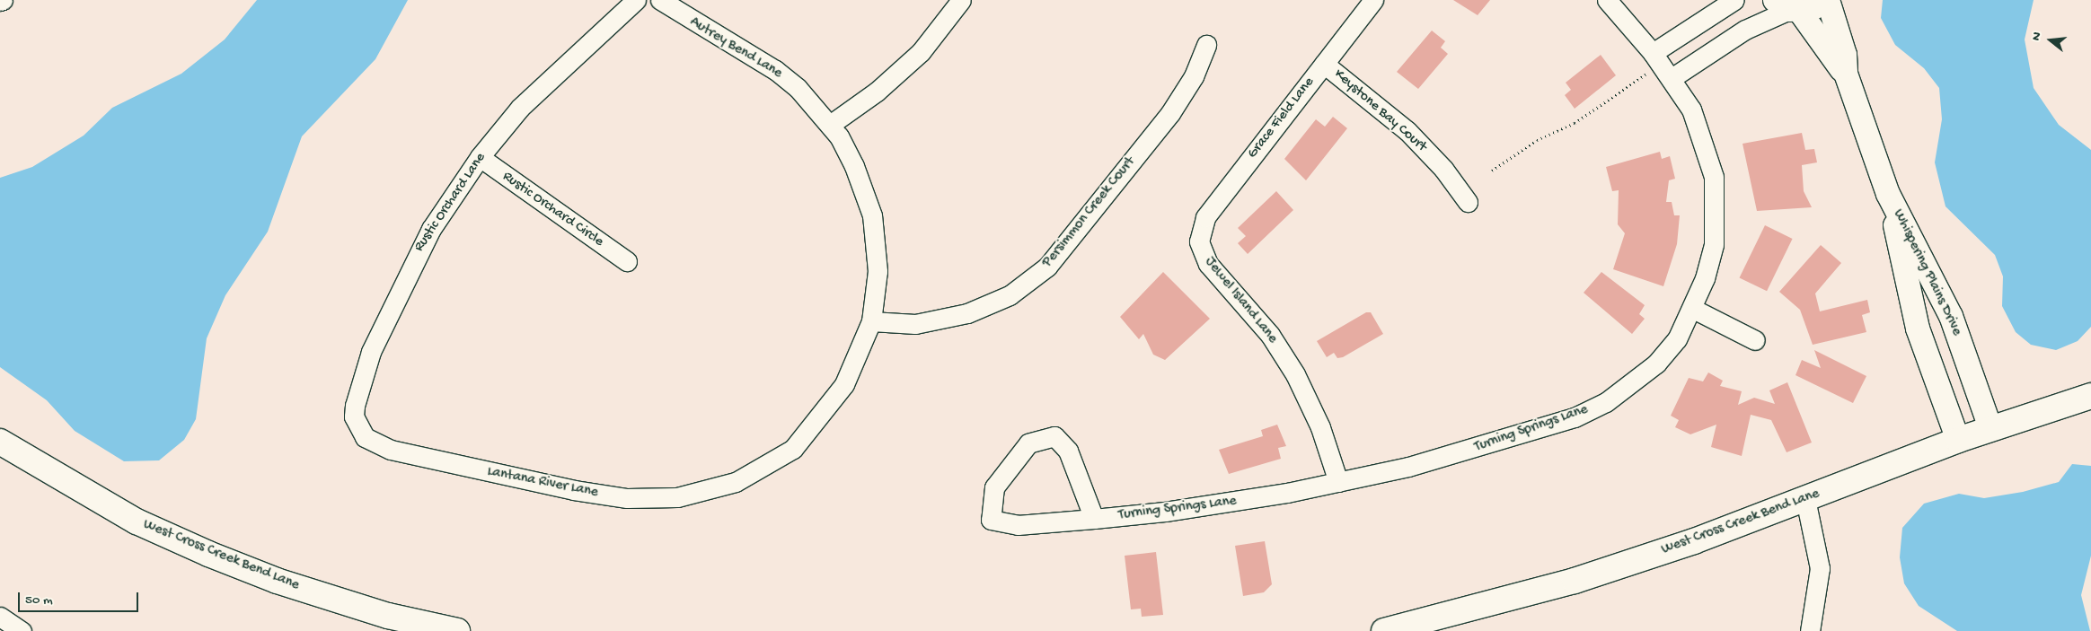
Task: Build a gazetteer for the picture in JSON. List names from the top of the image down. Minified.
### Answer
{"streets":{"main road":["West Cross Creek Bend Lane"],"street":["Autrey Bend Lane","Keystone Bay Court","Grace Field Lane","Rustic Orchard Lane","Rustic Orchard Circle","Persimmon Creek Court","Whispering Plains Drive","Jewel Island Lane","Turning Springs Lane","Lantana River Lane"]},"crossings":[["Autrey Bend Lane","Persimmon Creek Court"],["Autrey Bend Lane","Lantana River Lane"],["Keystone Bay Court","Grace Field Lane"],["Grace Field Lane","Jewel Island Lane"],["Rustic Orchard Lane","Rustic Orchard Circle"],["Rustic Orchard Lane","Lantana River Lane"],["Whispering Plains Drive","West Cross Creek Bend Lane"],["Jewel Island Lane","Turning Springs Lane"]],"scale_bar":"50 m","north":"left"}
